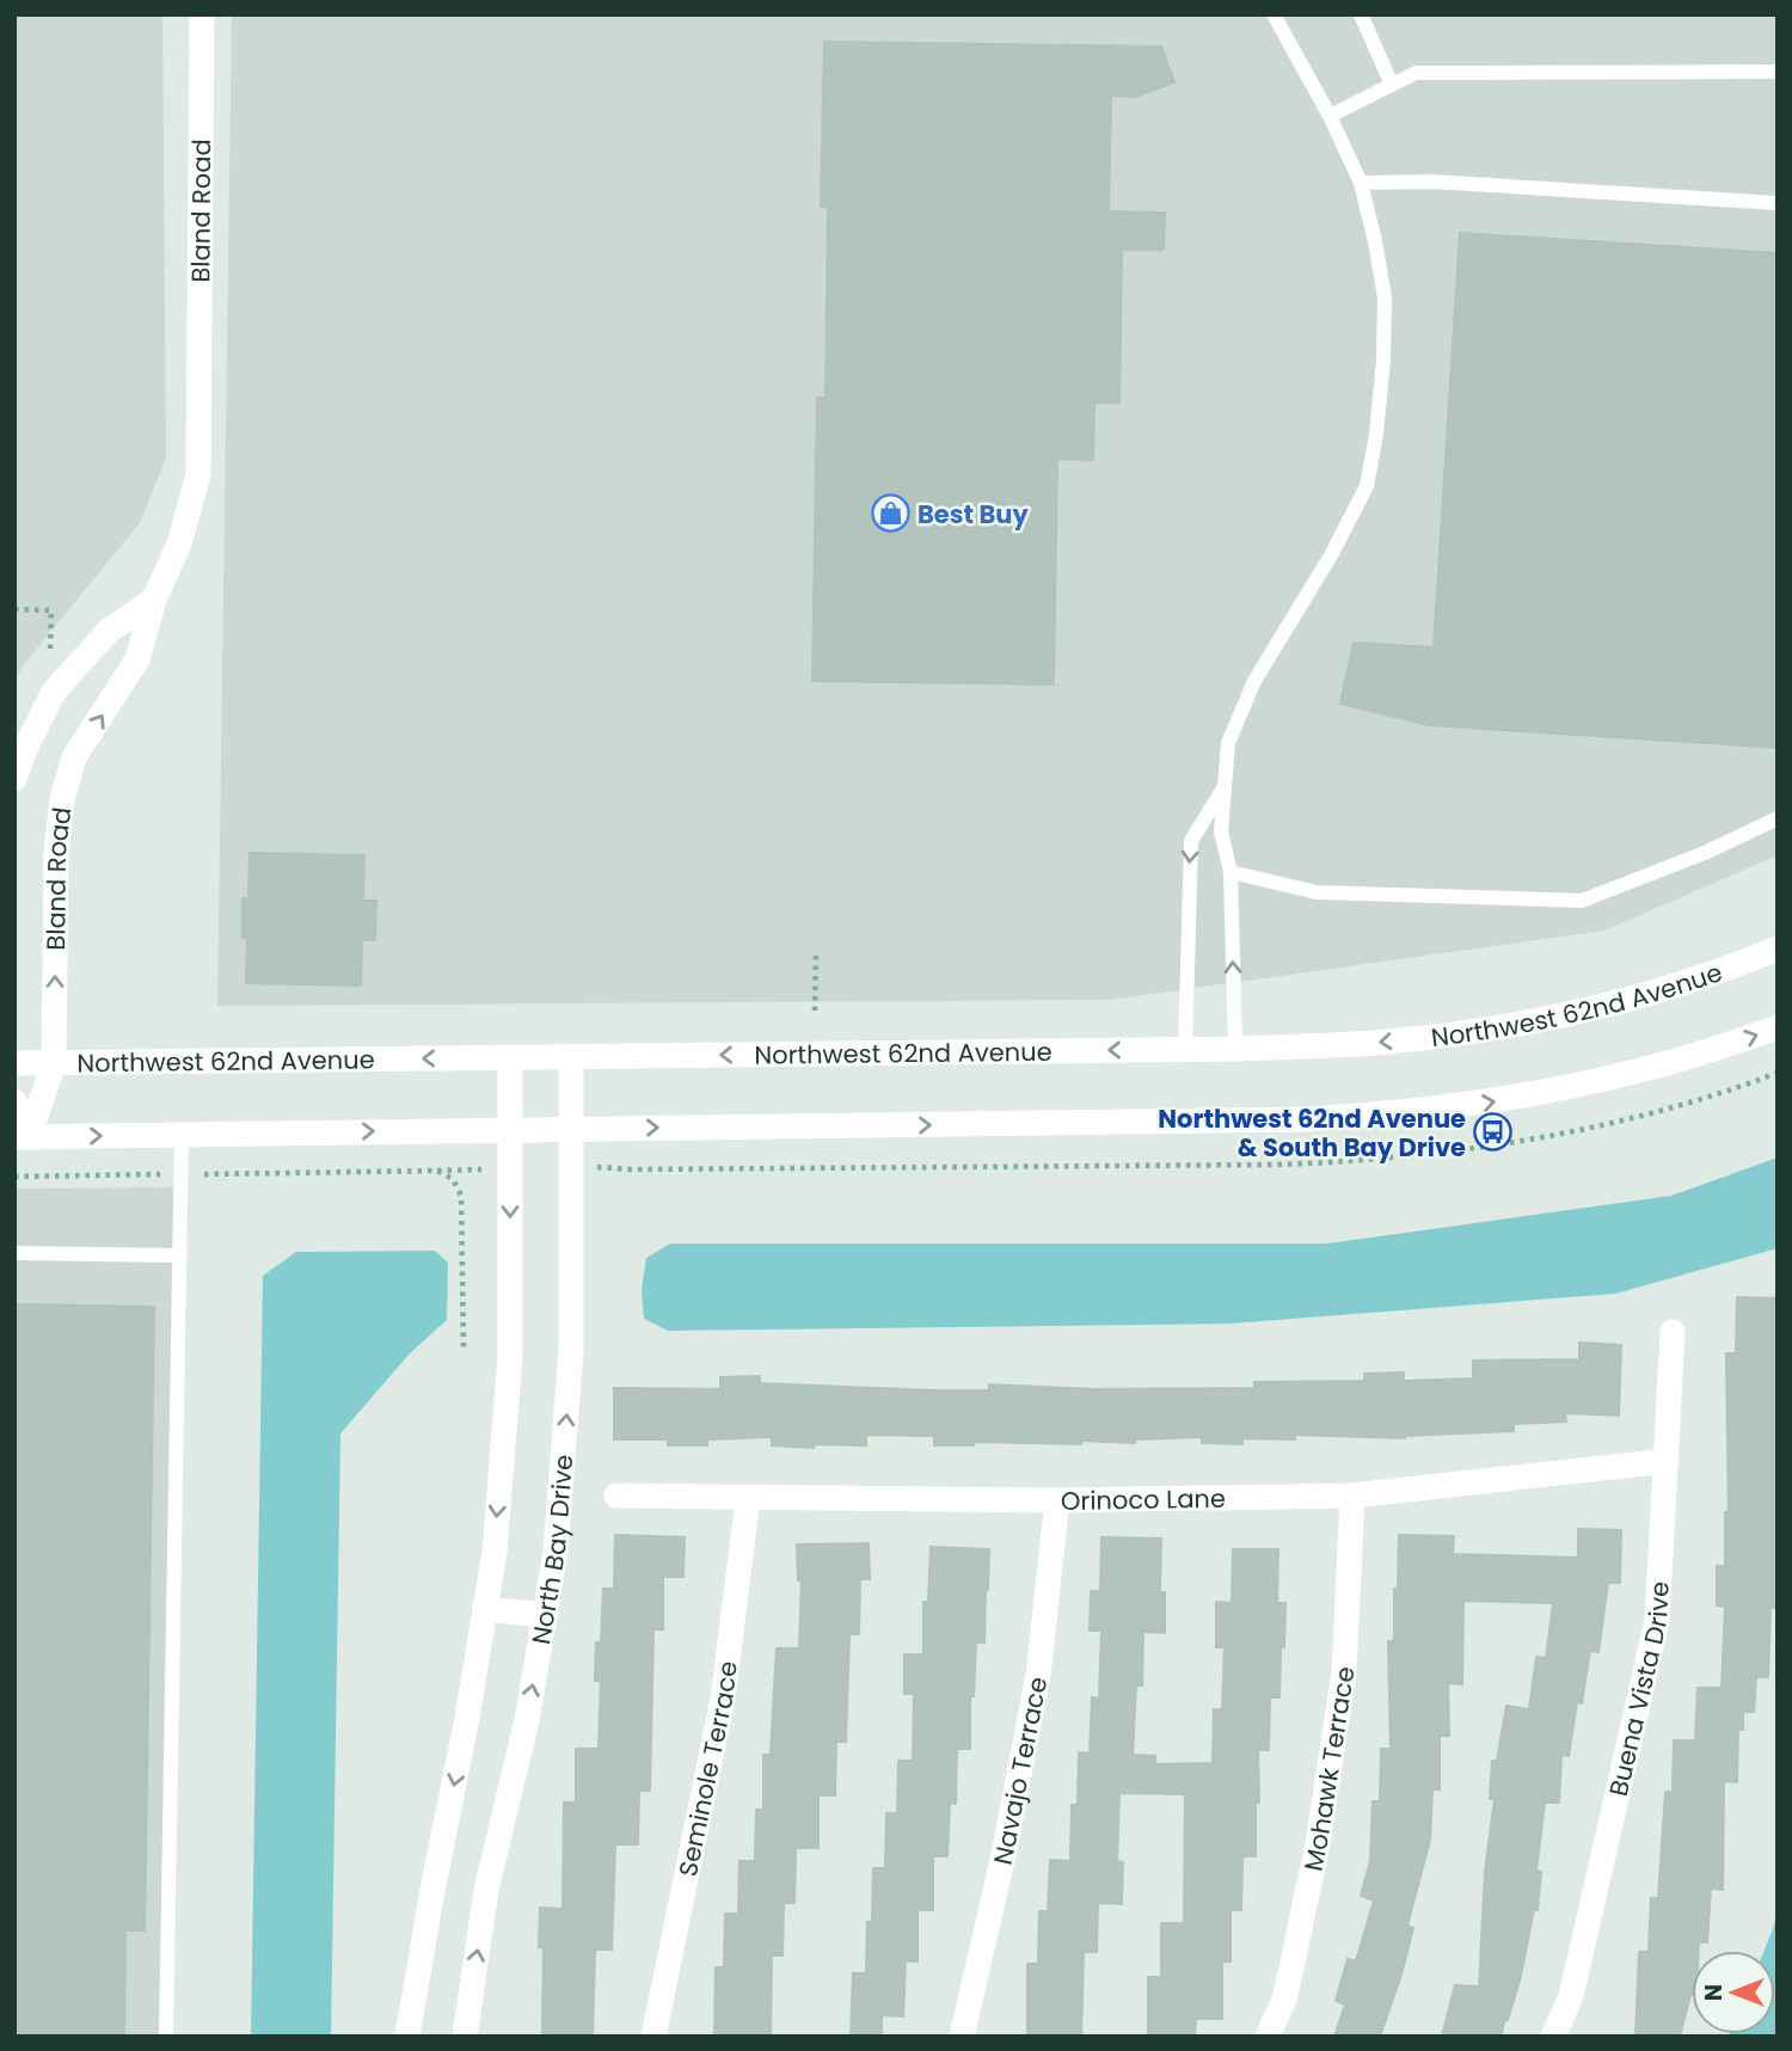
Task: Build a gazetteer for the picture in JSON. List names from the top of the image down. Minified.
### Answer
{"streets":{"street":["Bland Road","Northwest 62nd Avenue","Orinoco Lane","North Bay Drive","Buena Vista Drive","Seminole Terrace","Mohawk Terrace","Navajo Terrace"]},"crossings":[["Bland Road","Northwest 62nd Avenue"],["Northwest 62nd Avenue","North Bay Drive"],["Orinoco Lane","Buena Vista Drive"],["Orinoco Lane","Seminole Terrace"],["Orinoco Lane","Mohawk Terrace"],["Orinoco Lane","Navajo Terrace"]],"one_way":["Bland Road"],"places":{"shop":["Best Buy"],"bus stop":["Northwest 62nd Avenue & South Bay Drive"]},"north":"left"}
